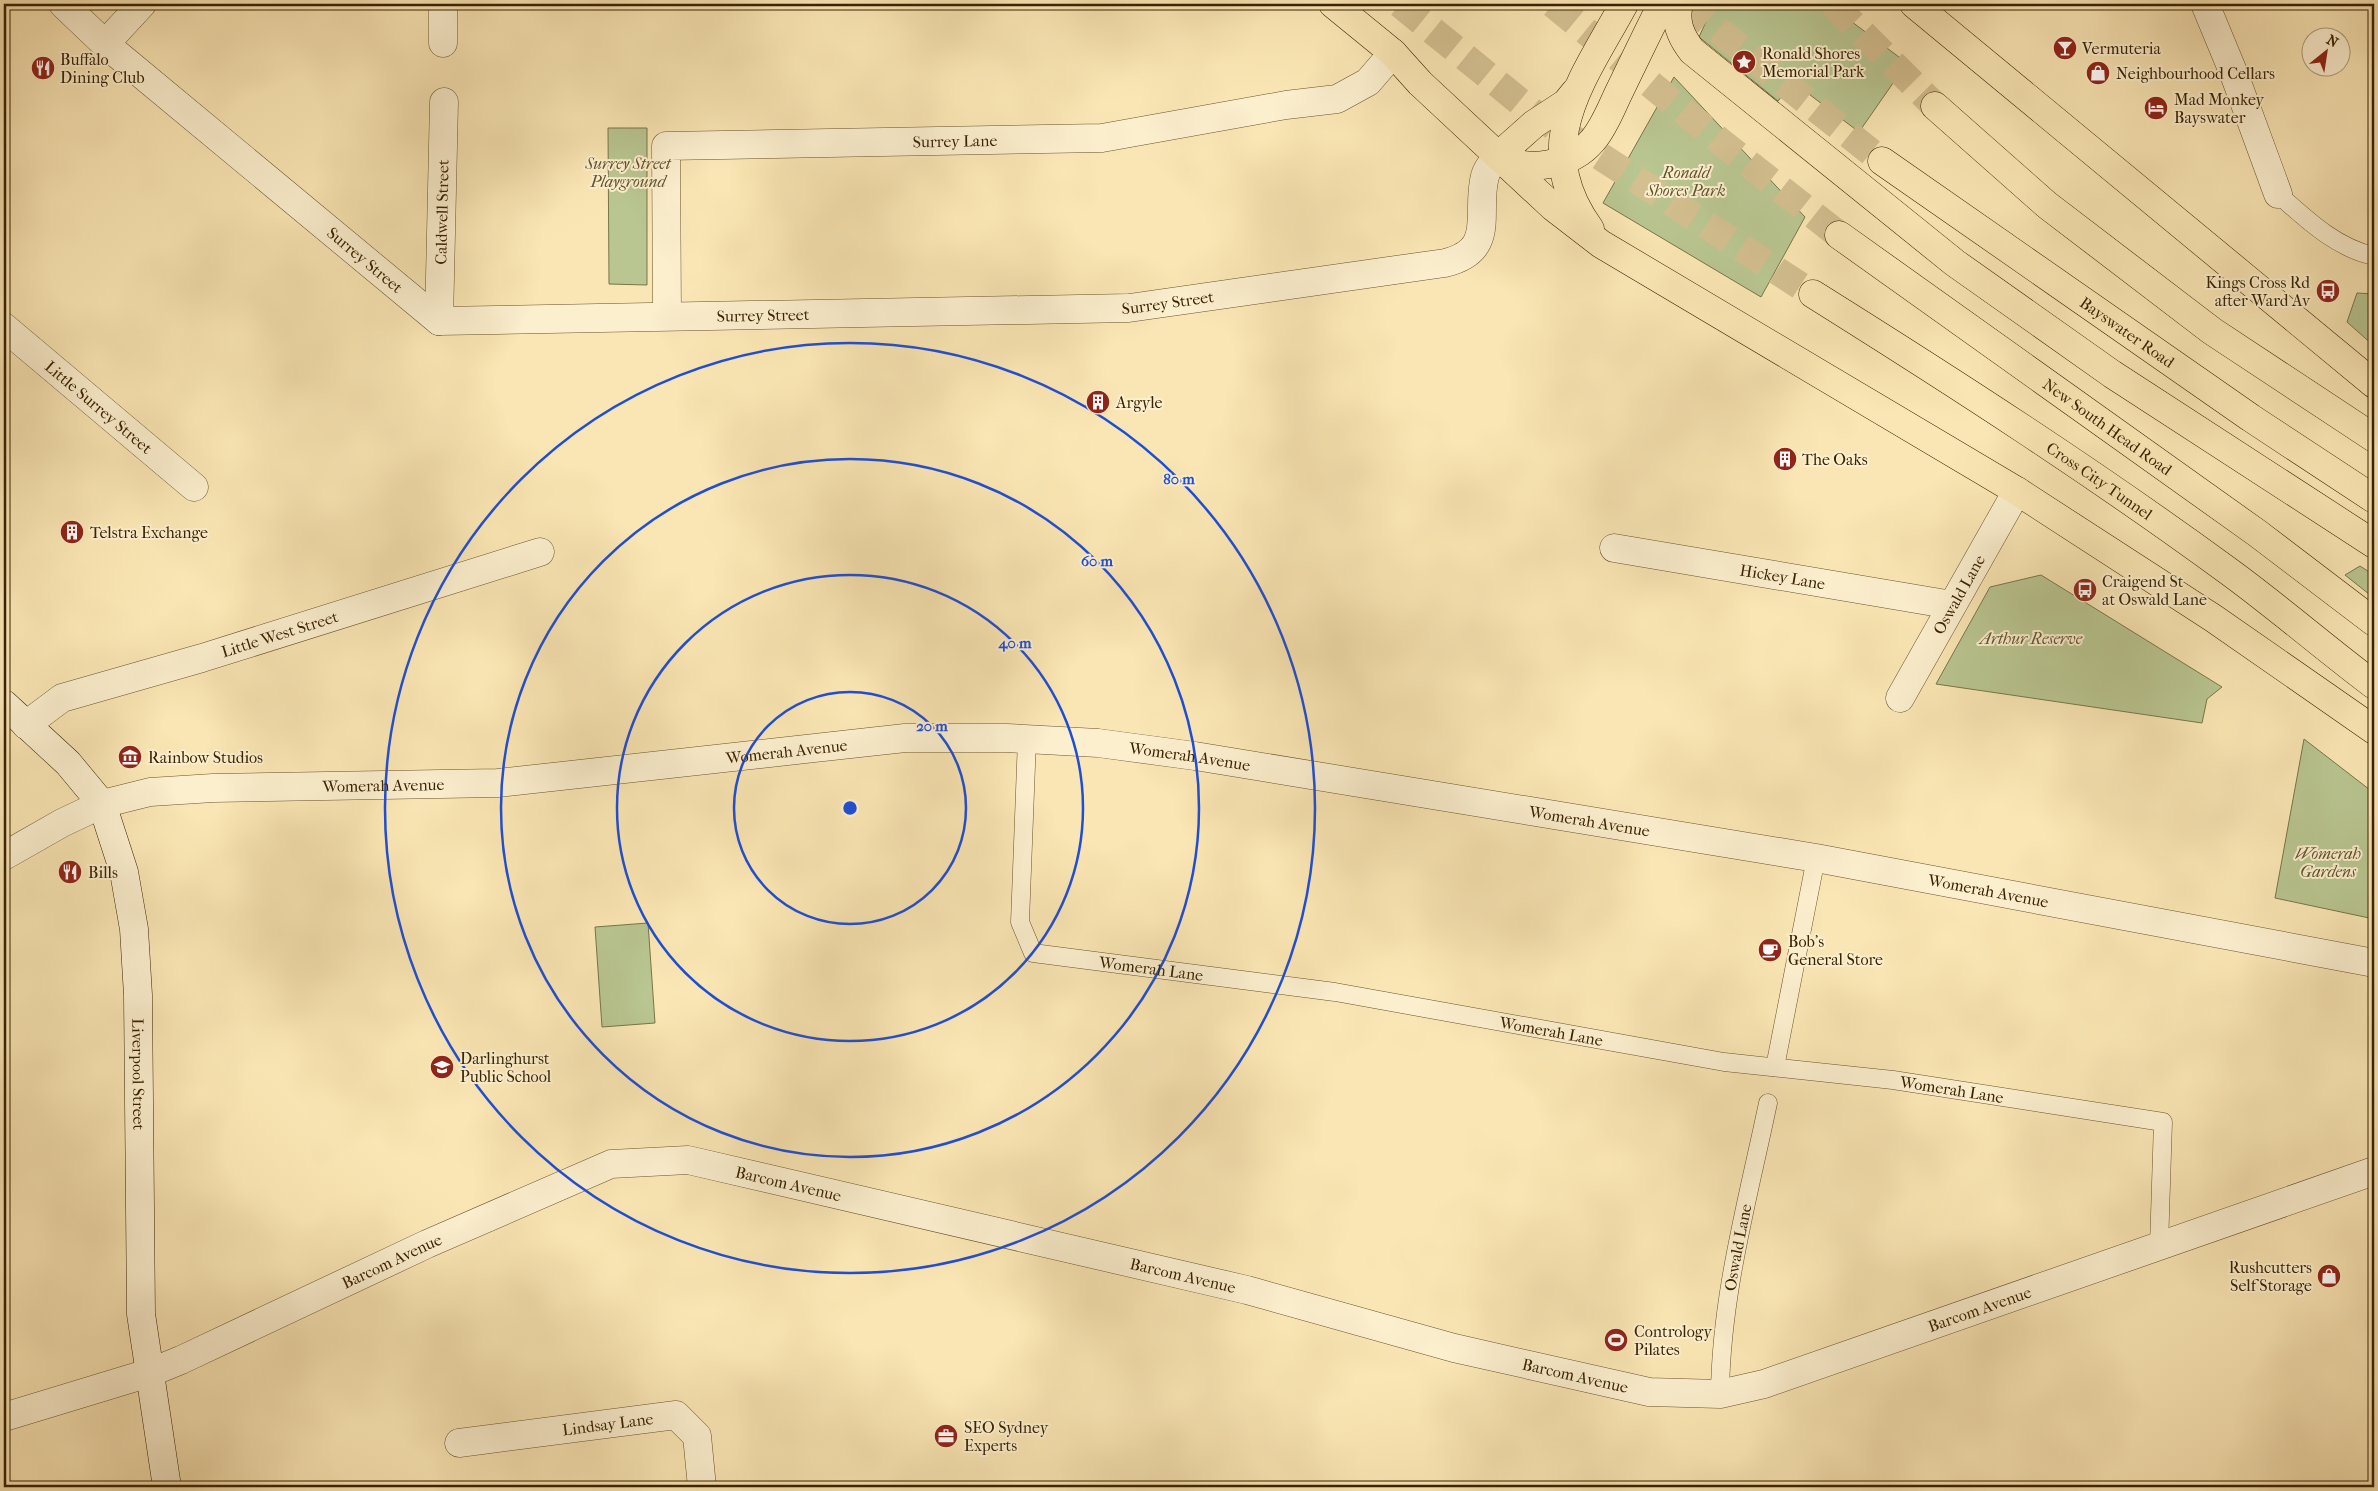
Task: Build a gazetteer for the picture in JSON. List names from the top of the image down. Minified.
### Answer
{"streets":{"main road":["Bayswater Road","New South Head Road","Cross City Tunnel"],"street":["Surrey Lane","Caldwell Street","Surrey Street","Little Surrey Street","Hickey Lane","Oswald Lane","Little West Street","Womerah Avenue","Liverpool Street","Barcom Avenue","Lindsay Lane"],"lane":["Womerah Lane"]},"crossings":[["Surrey Lane","Surrey Street"],["Caldwell Street","Surrey Street"],["Hickey Lane","Oswald Lane"],["Oswald Lane","Barcom Avenue"],["Little West Street","Liverpool Street"],["Womerah Avenue","Womerah Lane"],["Womerah Avenue","Liverpool Street"],["Womerah Lane","Barcom Avenue"],["Liverpool Street","Barcom Avenue"]],"parks":["Surrey Street Playground","Ronald Shores Park","Arthur Reserve","Womerah Gardens"],"places":{"bar":["Vermuteria"],"place":["Ronald Shores Memorial Park"],"restaurant":["Buffalo Dining Club","Bills"],"shop":["Neighbourhood Cellars","Rushcutters Self Storage"],"hotel":["Mad Monkey Bayswater"],"bus stop":["Kings Cross Rd after Ward Av","Craigend St at Oswald Lane"],"building":["Argyle","The Oaks","Telstra Exchange"],"museum":["Rainbow Studios"],"cafe":["Bob’s General Store"],"school or university":["Darlinghurst Public School"],"sports":["Contrology Pilates"],"office":["SEO Sydney Experts"]},"north":"top right","rings":["80 m","60 m","40 m","20 m"]}
